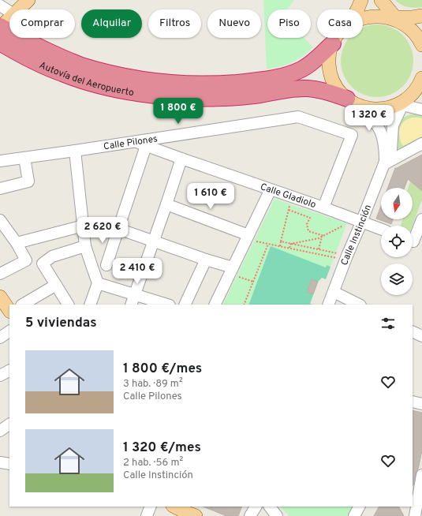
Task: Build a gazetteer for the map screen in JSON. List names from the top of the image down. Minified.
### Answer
{"streets":{"highway":["Autovía del Aeropuerto"],"street":["Calle Pilones","Calle Gladiolo","Calle Instinción"]},"crossings":[["Autovía del Aeropuerto","Calle Instinción"],["Calle Pilones","Calle Gladiolo"],["Calle Gladiolo","Calle Instinción"]],"north":"bottom","page":{"chip":["Comprar","Alquilar","Filtros","Nuevo","Piso","Casa"],"price":["1 800 €","1 320 €","1 610 €","2 620 €","2 410 €"],"heading":"5 viviendas","list":[{"name":"1 800 €/mes","note":"3 hab. · 89 m² · Calle Pilones"},{"name":"1 320 €/mes","note":"2 hab. · 56 m² · Calle Instinción"}]}}
